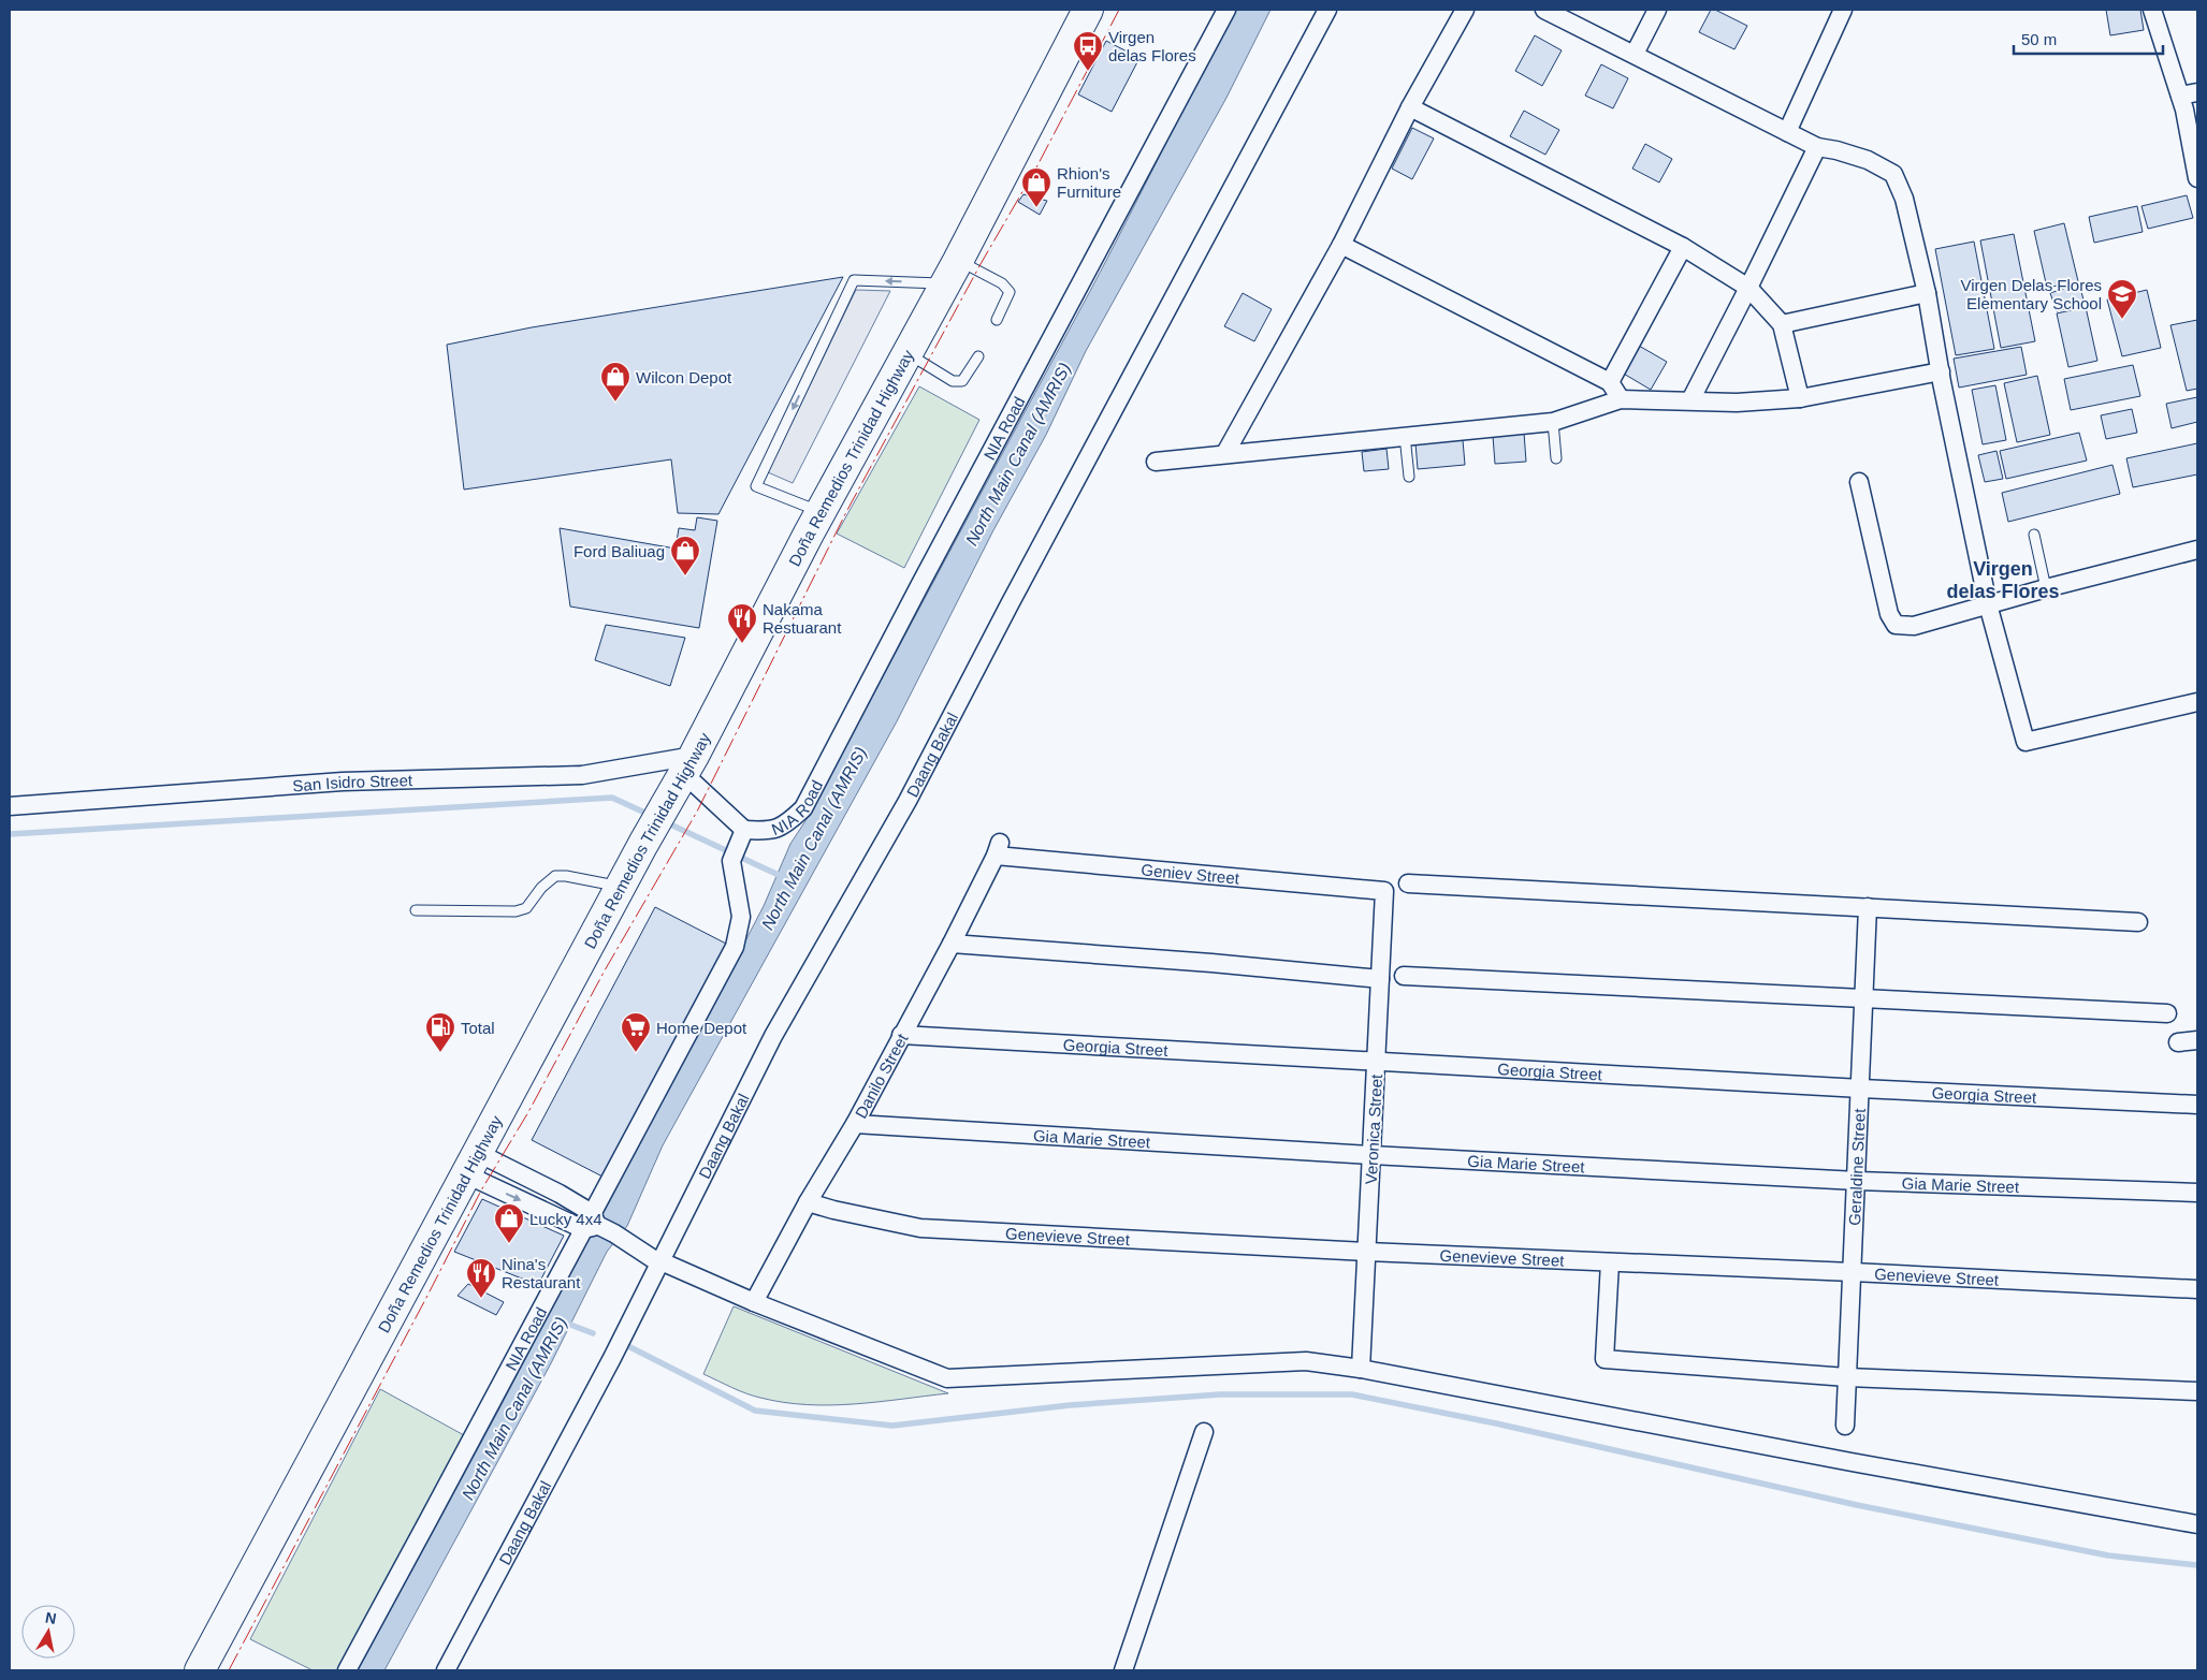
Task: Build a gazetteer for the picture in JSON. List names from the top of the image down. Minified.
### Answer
{"streets":{"highway":["Doña Remedios Trinidad Highway"],"street":["NIA Road","Daang Bakal","San Isidro Street","Geniev Street","Georgia Street","Danilo Street","Veronica Street","Gia Marie Street","Geraldine Street","Genevieve Street"]},"crossings":[["Doña Remedios Trinidad Highway","San Isidro Street"],["Geniev Street","Danilo Street"],["Geniev Street","Veronica Street"],["Georgia Street","Danilo Street"],["Georgia Street","Veronica Street"],["Georgia Street","Geraldine Street"],["Danilo Street","Gia Marie Street"],["Danilo Street","Genevieve Street"],["Veronica Street","Gia Marie Street"],["Veronica Street","Genevieve Street"],["Gia Marie Street","Geraldine Street"],["Geraldine Street","Genevieve Street"]],"districts":["Virgen delas Flores"],"water":["North Main Canal (AMRIS)"],"places":{"bus stop":["Virgen delas Flores"],"shop":["Rhion's Furniture","Wilcon Depot","Ford Baliuag","Lucky 4x4"],"school or university":["Virgen Delas Flores Elementary School"],"restaurant":["Nakama Restuarant","Nina's Restaurant"],"fuel station":["Total"],"supermarket":["Home Depot"]},"scale_bar":"50 m","north":"top"}
